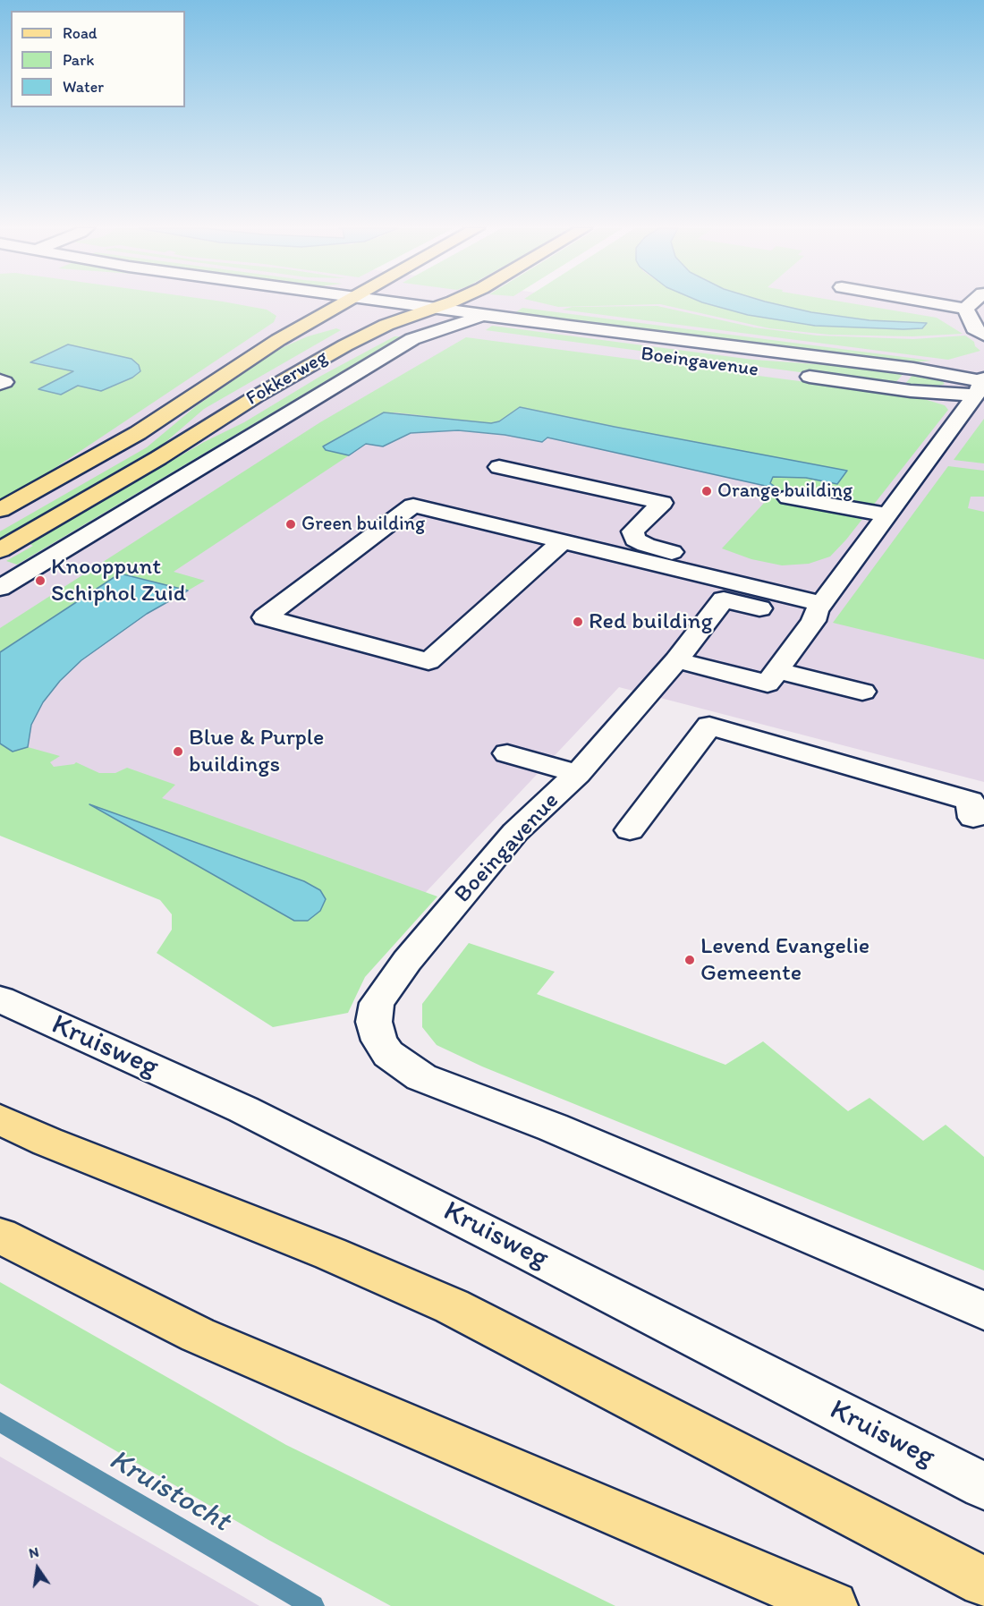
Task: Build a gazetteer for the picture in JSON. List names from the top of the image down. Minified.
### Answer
{"streets":{"main road":["Fokkerweg"],"street":["Boeingavenue","Kruisweg"]},"crossings":[["Boeingavenue","Fokkerweg"]],"water":["Kruistocht"],"places":["Orange building","Green building","Knooppunt Schiphol Zuid","Red building","Blue & Purple buildings","Levend Evangelie Gemeente"],"legend":["Road","Park","Water"],"north":"top"}
